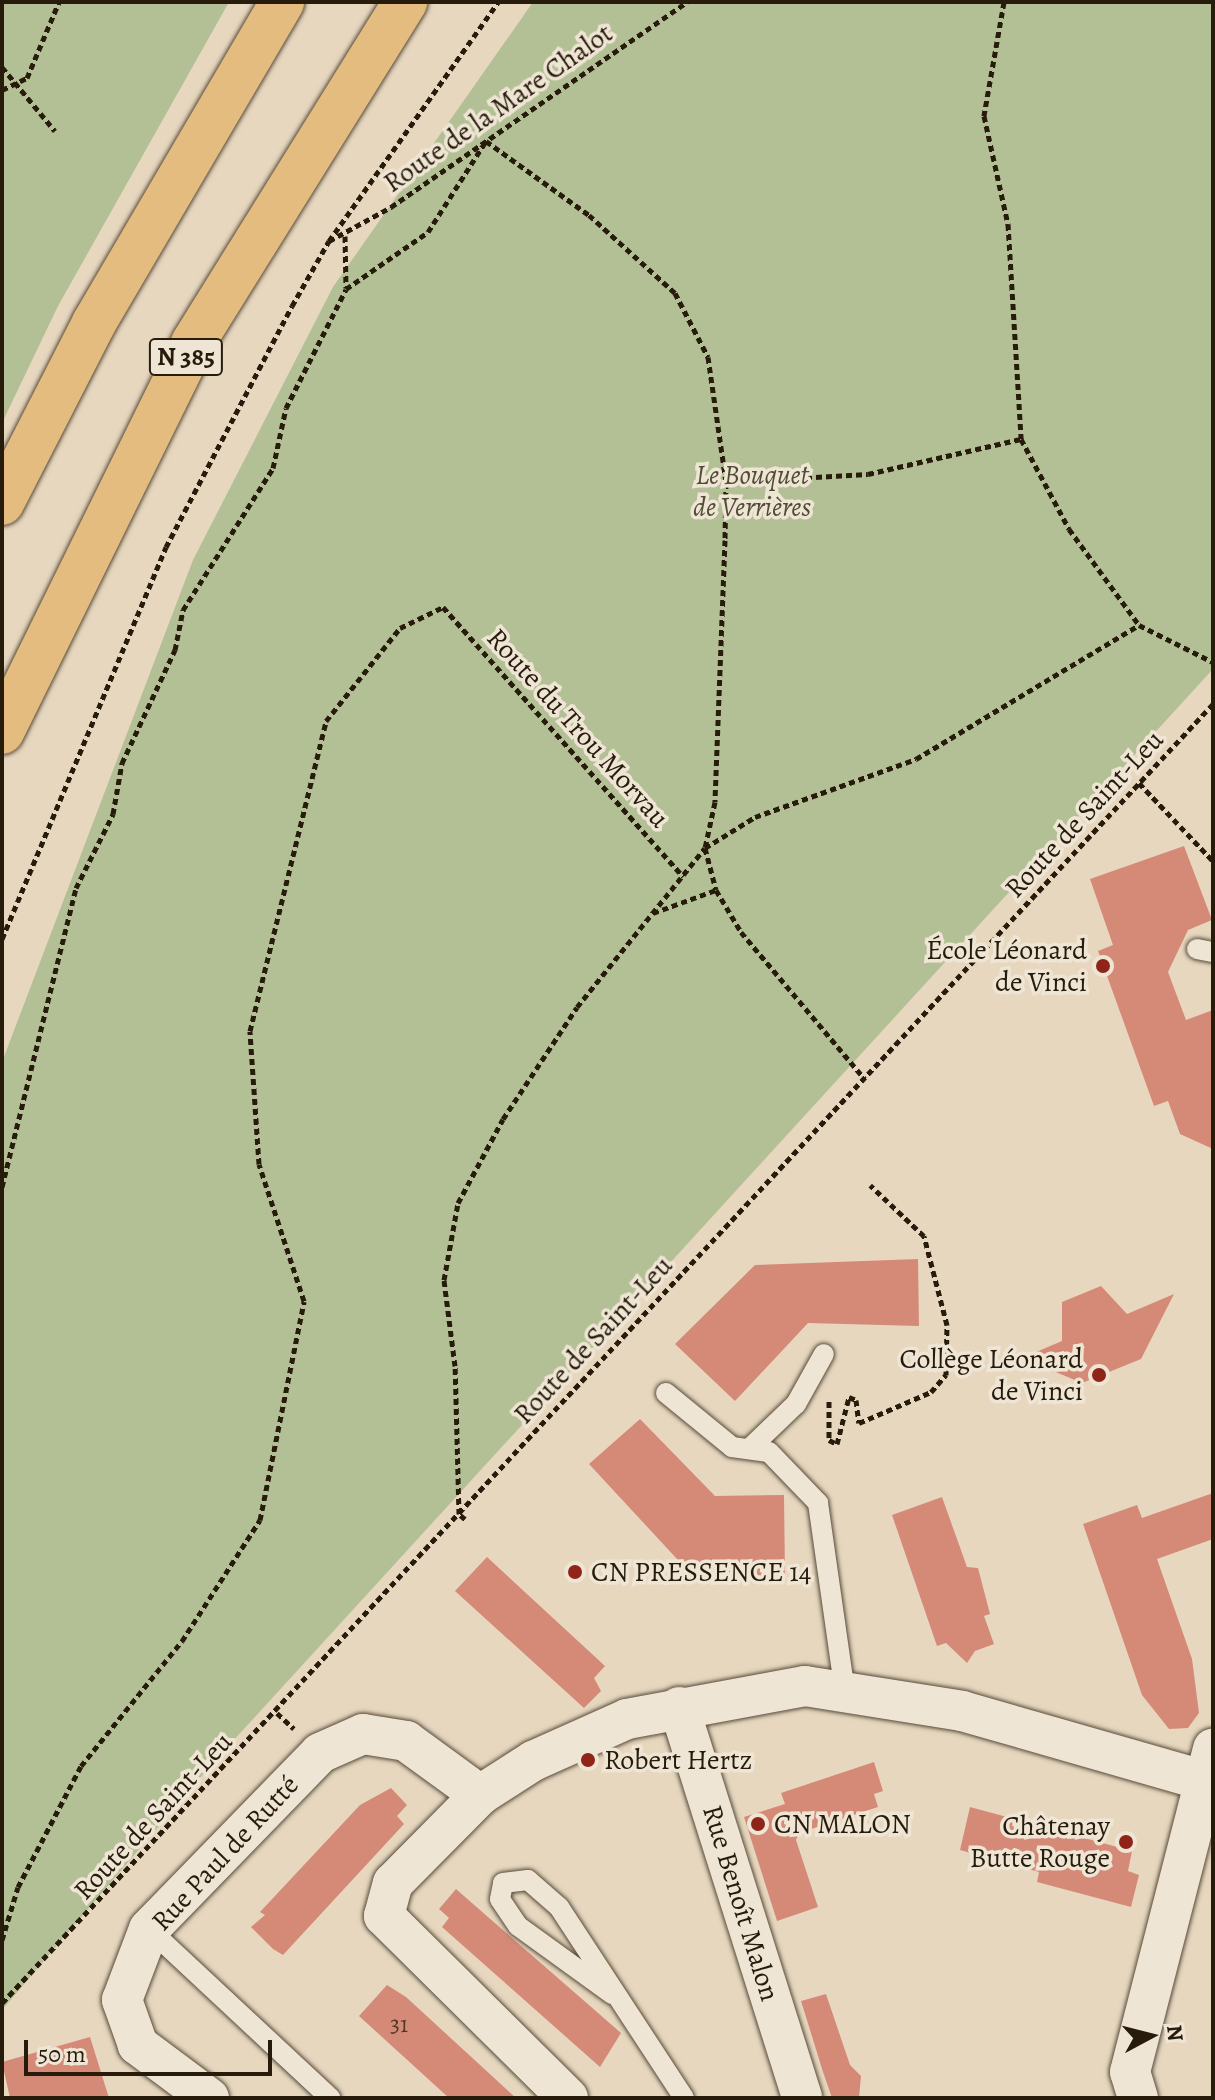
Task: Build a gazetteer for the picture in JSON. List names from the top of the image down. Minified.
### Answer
{"streets":{"highway":["N 385"],"street":["Rue Paul de Rutté","Rue Benoît Malon"],"path":["Route de la Mare Chalot","Route du Trou Morvau","Route de Saint-Leu"]},"parks":["Le Bouquet de Verrières"],"places":["École Léonard de Vinci","Collège Léonard de Vinci","CN PRESSENCE 14","Robert Hertz","CN MALON","Châtenay Butte Rouge"],"house_numbers":["31"],"scale_bar":"50 m","north":"right"}
